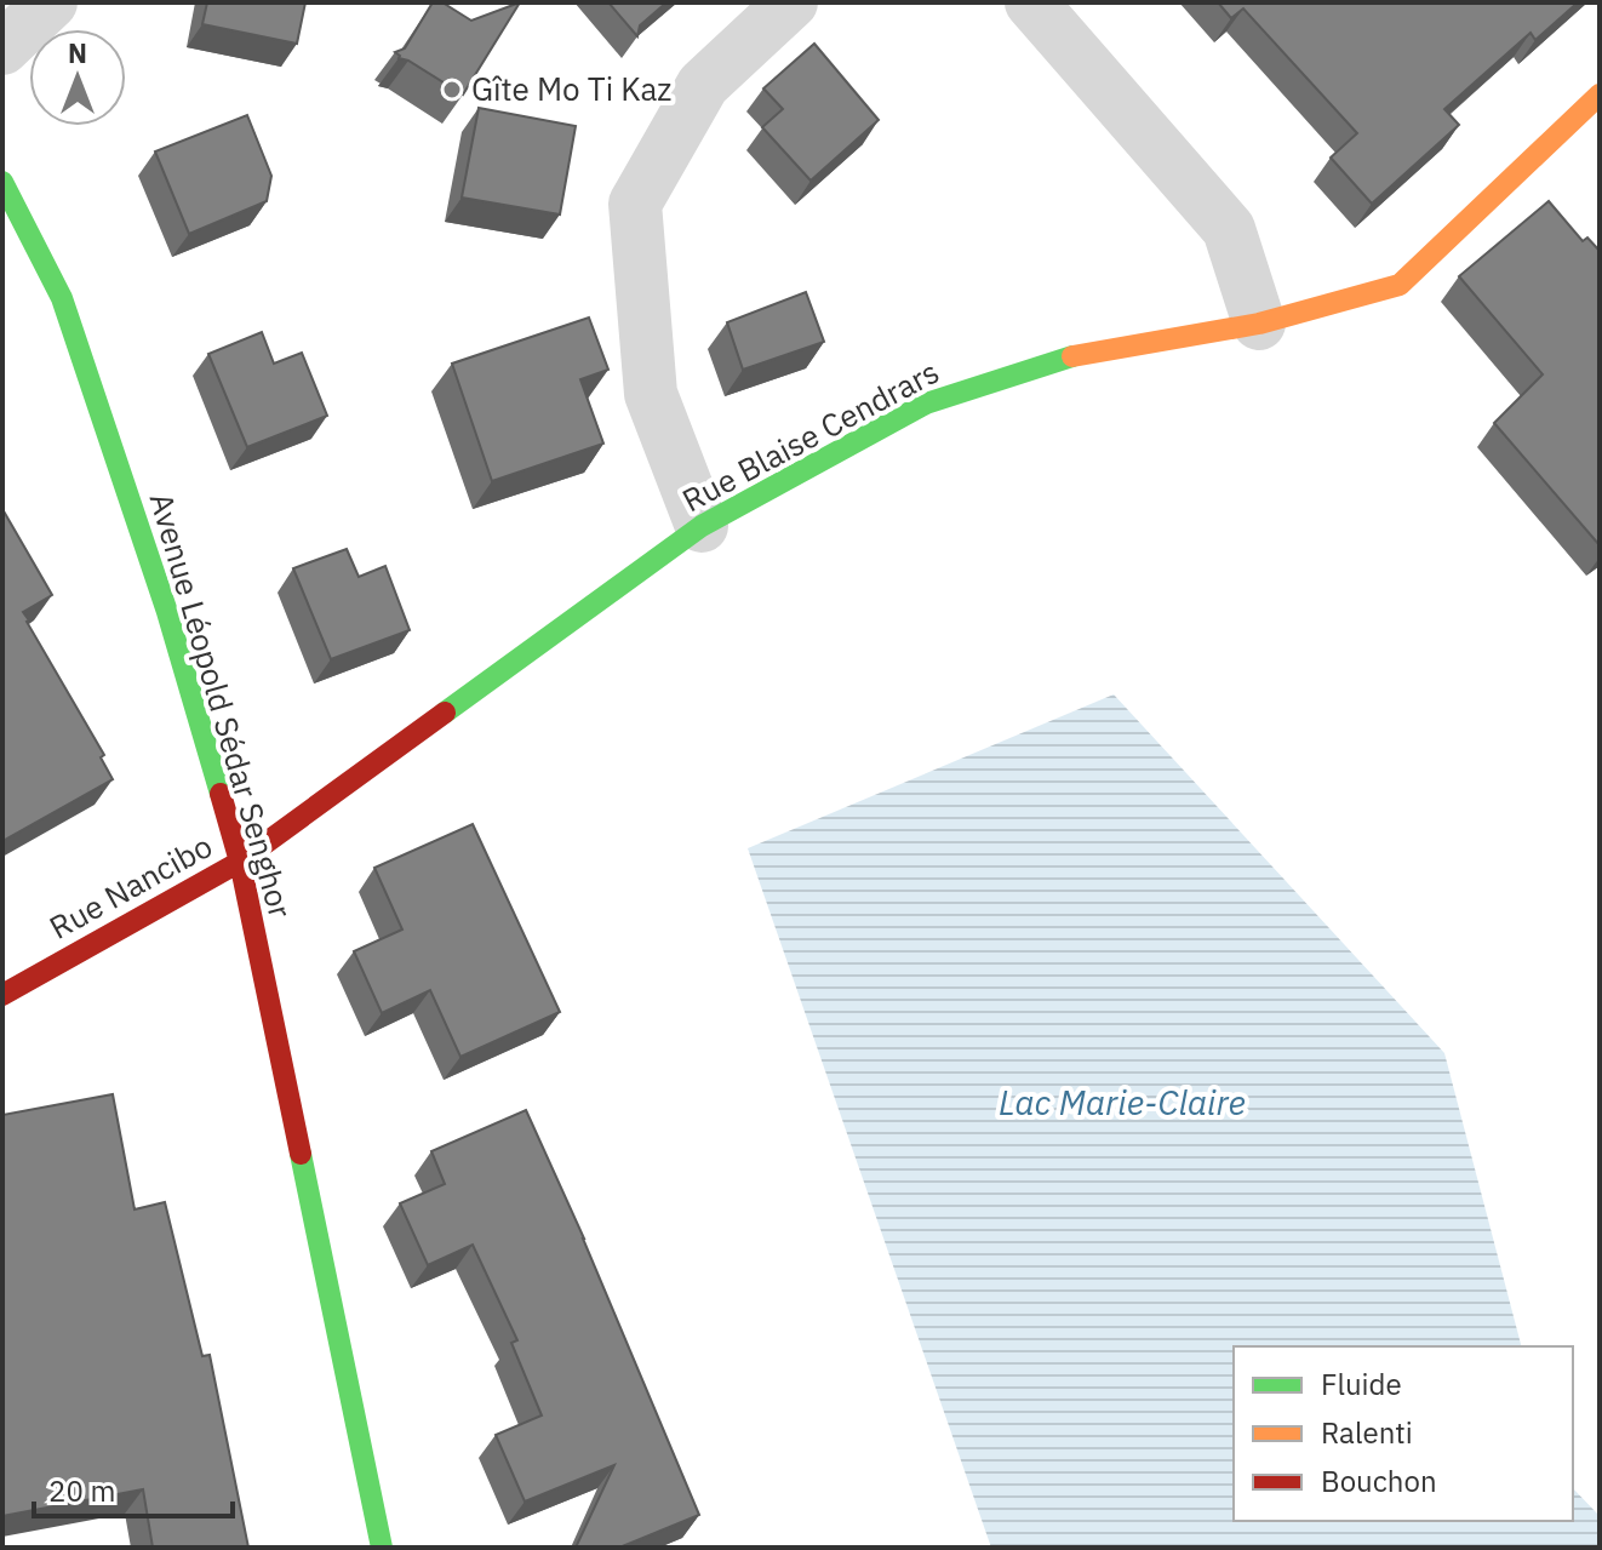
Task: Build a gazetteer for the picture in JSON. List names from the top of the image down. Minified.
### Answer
{"streets":{"street":["Rue Blaise Cendrars","Avenue Léopold Sédar Senghor","Rue Nancibo"]},"crossings":[["Rue Blaise Cendrars","Avenue Léopold Sédar Senghor"],["Rue Blaise Cendrars","Rue Nancibo"],["Avenue Léopold Sédar Senghor","Rue Nancibo"]],"water":["Lac Marie-Claire"],"places":["Gîte Mo Ti Kaz"],"legend":["Fluide","Ralenti","Bouchon"],"scale_bar":"20 m","north":"top"}
